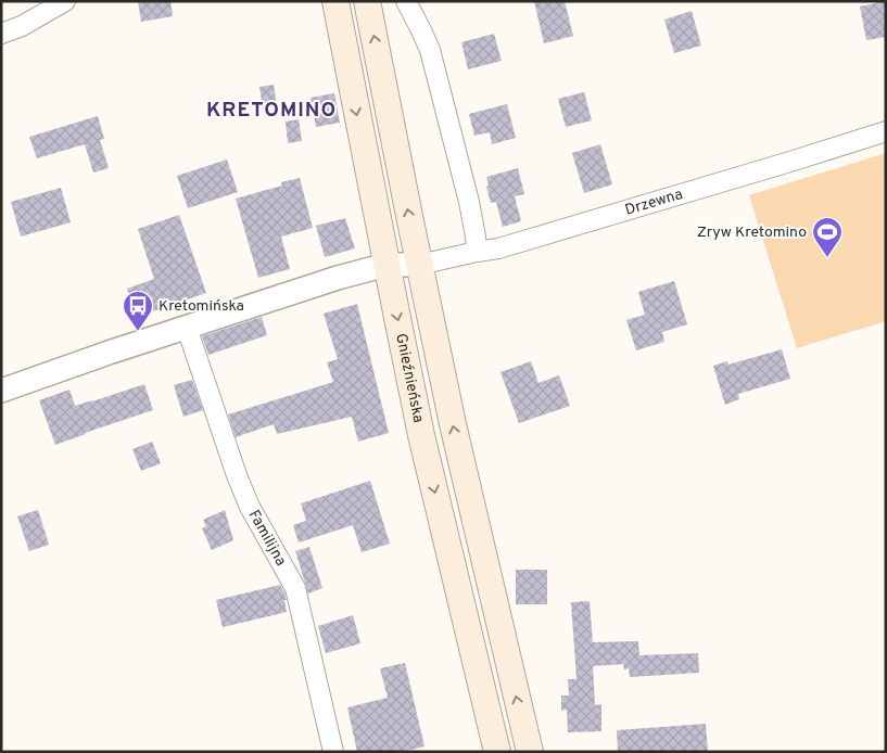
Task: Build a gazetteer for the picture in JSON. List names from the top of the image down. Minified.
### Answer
{"streets":{"main road":["Gnieźnieńska"],"street":["Drzewna","Familijna"]},"districts":["KRETOMINO"],"places":{"sports":["Zryw Kretomino"],"bus stop":["Kretomińska"]}}
